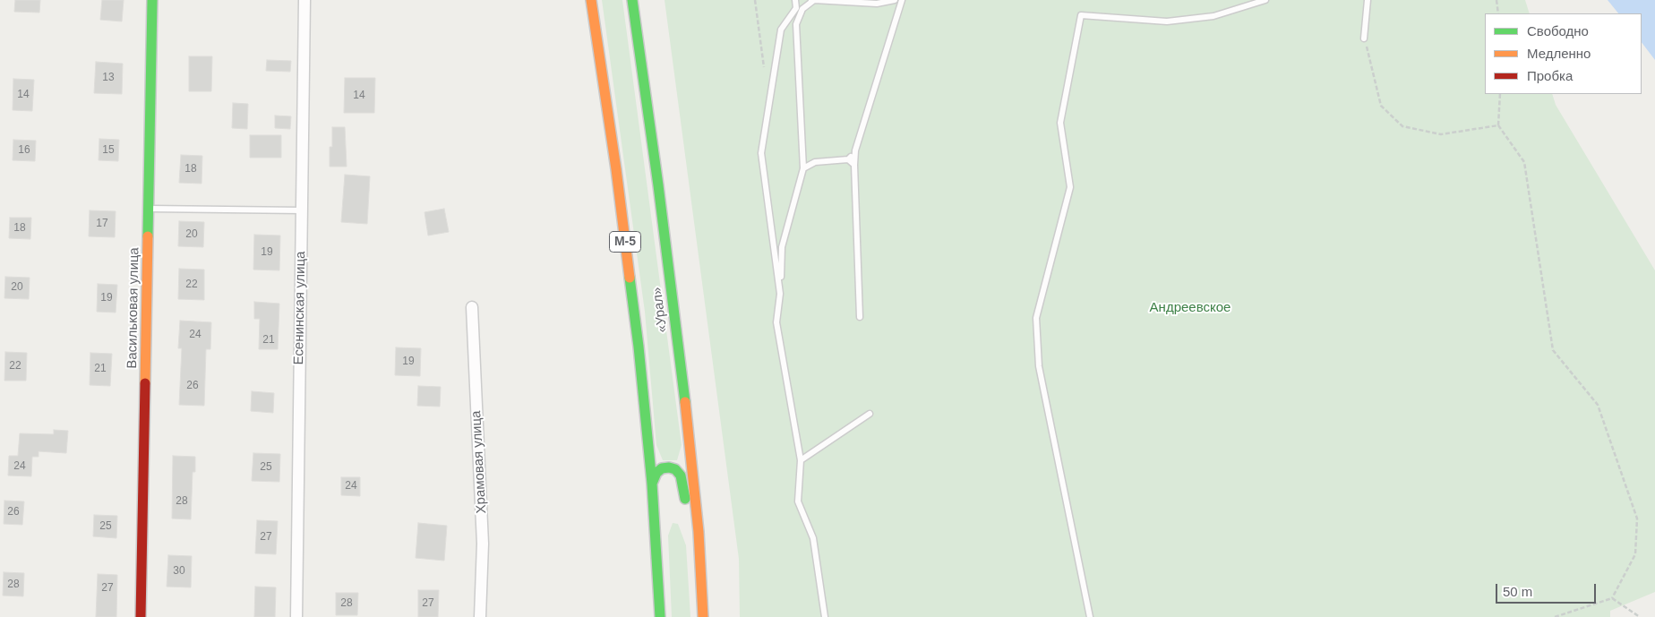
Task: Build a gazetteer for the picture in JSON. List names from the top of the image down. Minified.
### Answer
{"streets":{"main road":["М-5","Васильковая улица","«Урал»"],"street":["Есенинская улица","Храмовая улица"]},"parks":["Андреевское"],"house_numbers":["13","14","14","16","15","18","17","18","20","19","22","20","19","24","21","19","22","21","26","24","25","24","28","26","25","27","30","28","27","28","27"],"legend":["Свободно","Медленно","Пробка"],"scale_bar":"50 m"}
